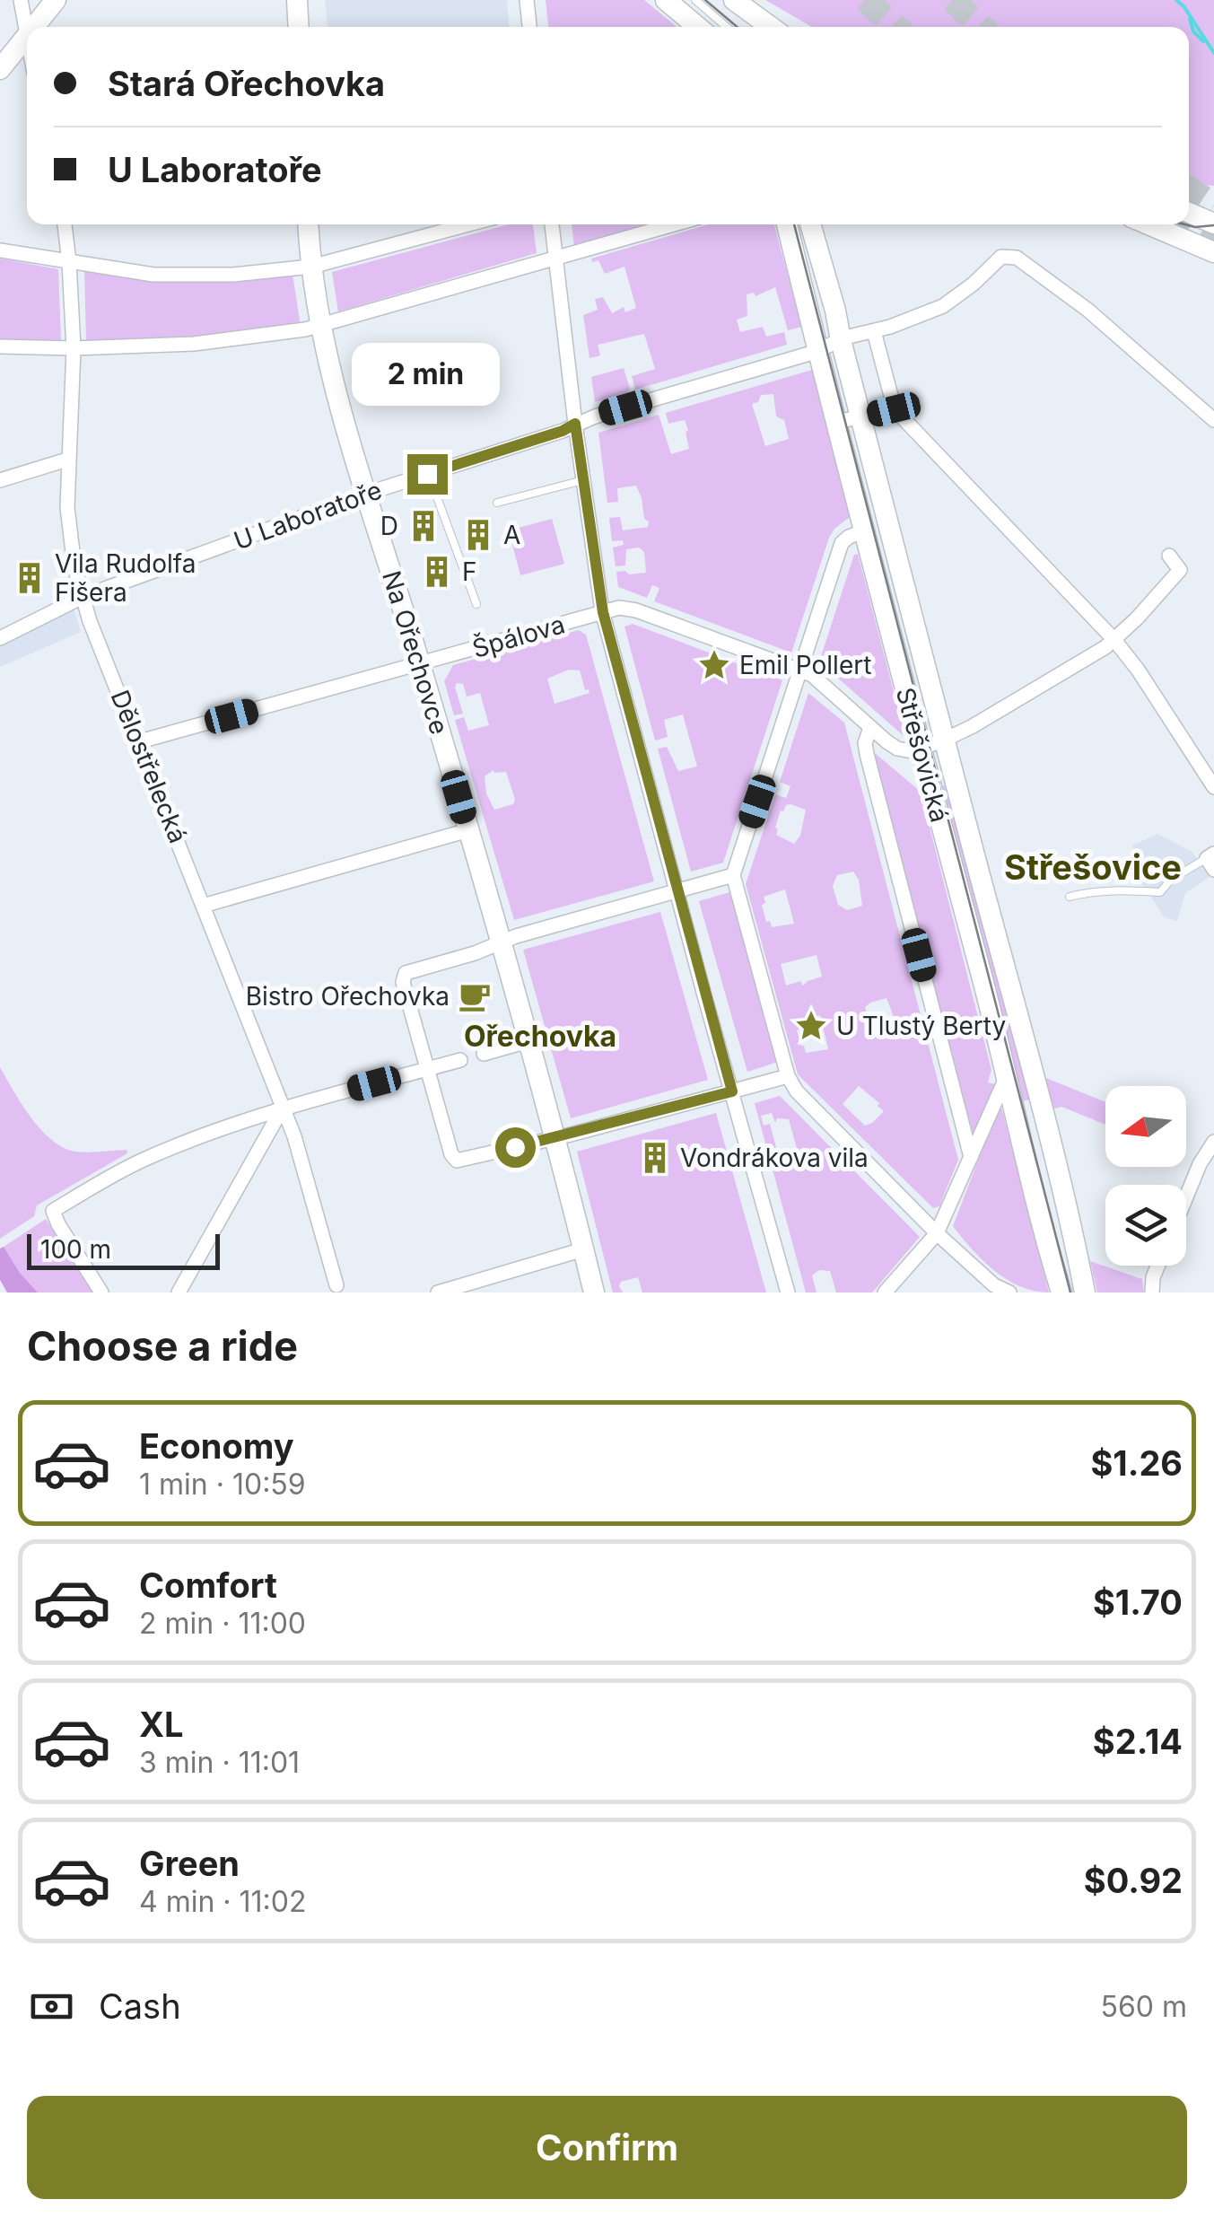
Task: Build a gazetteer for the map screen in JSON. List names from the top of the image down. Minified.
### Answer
{"streets":{"street":["U Laboratoře","Špálova","Na Ořechovce","Střešovická","Dělostřelecká"]},"crossings":[["U Laboratoře","Na Ořechovce"],["U Laboratoře","Střešovická"],["U Laboratoře","Dělostřelecká"],["Špálova","Na Ořechovce"],["Špálova","Střešovická"],["Špálova","Dělostřelecká"]],"districts":["Střešovice","Ořechovka"],"places":{"building":["D","A","F","Vila Rudolfa Fišera","Vondrákova vila"],"place":["Emil Pollert","U Tlustý Berty"],"cafe":["Bistro Ořechovka"]},"scale_bar":"100 m","north":"left","page":{"banner":["Stará Ořechovka","U Laboratoře"],"bubble":"2 min","scale":"100 m","heading":"Choose a ride","list":[{"name":"Economy","note":"1 min · 10:59","value":"$1.26"},{"name":"Comfort","note":"2 min · 11:00","value":"$1.70"},{"name":"XL","note":"3 min · 11:01","value":"$2.14"},{"name":"Green","note":"4 min · 11:02","value":"$0.92"}],"pay":["Cash","560 m"],"buttons":"Confirm"}}
